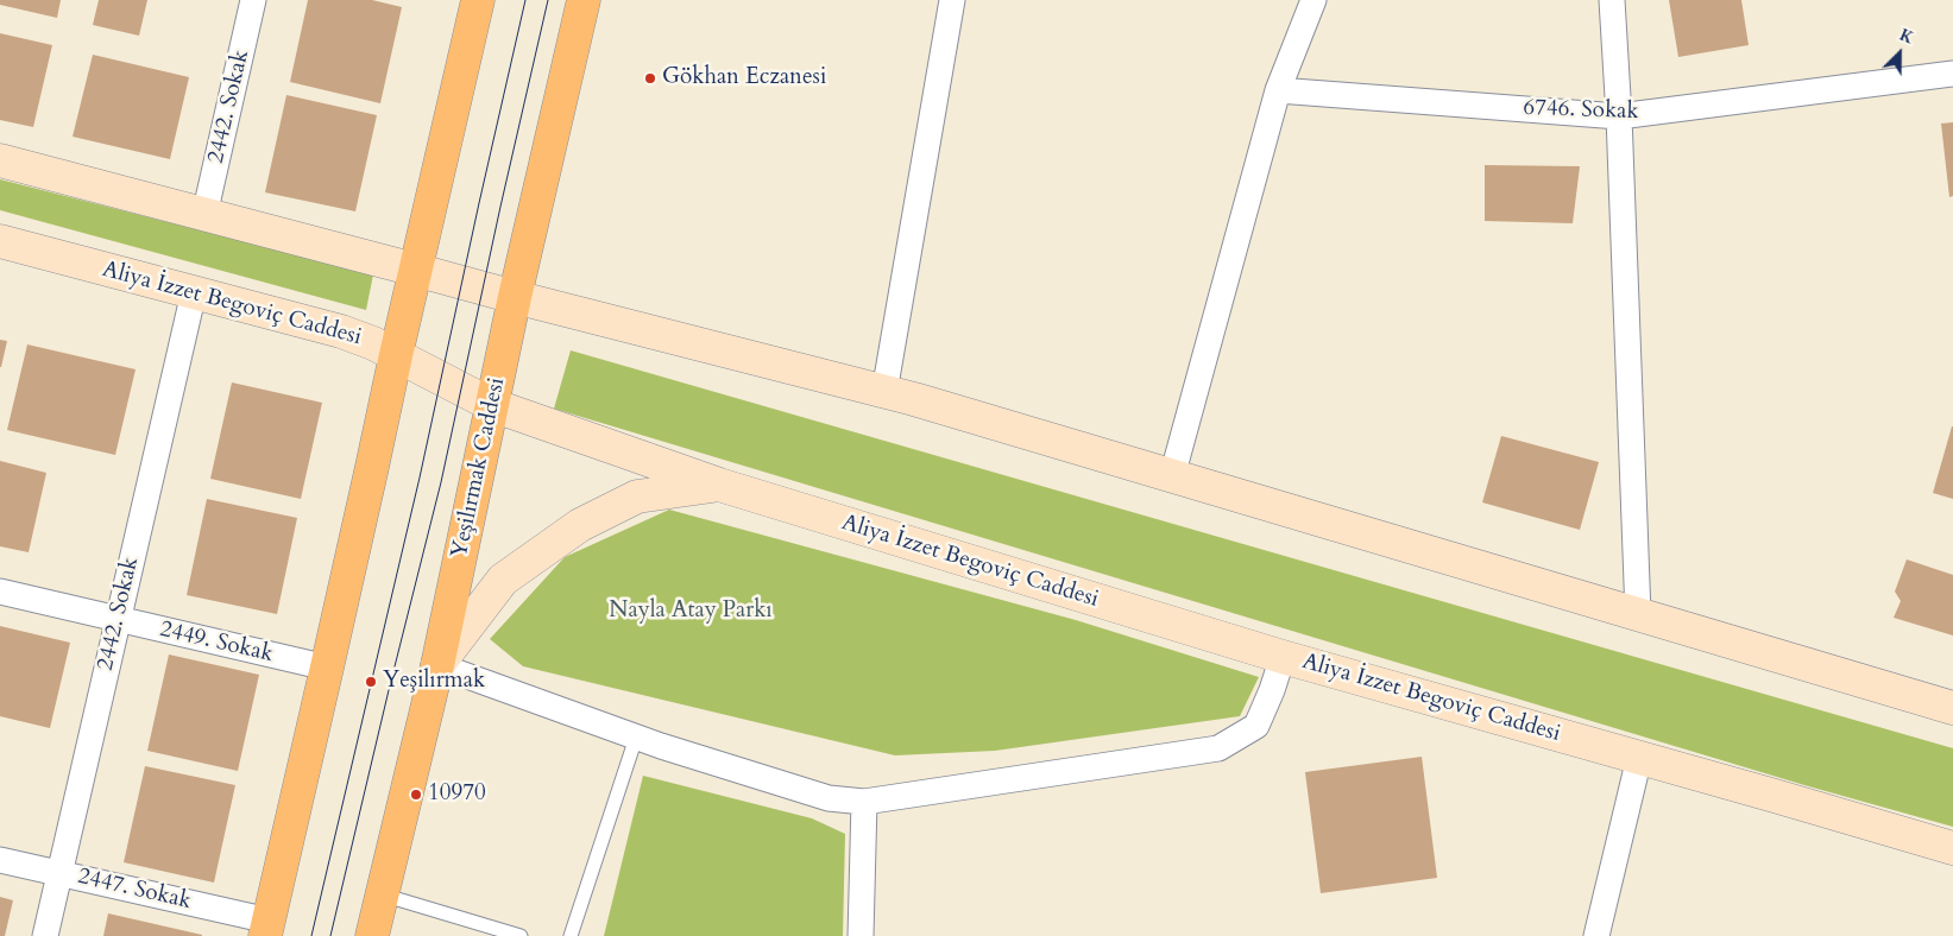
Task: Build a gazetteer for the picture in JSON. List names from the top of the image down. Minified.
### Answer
{"streets":{"main road":["Aliya İzzet Begoviç Caddesi","Yeşilırmak Caddesi"],"street":["2442. Sokak","6746. Sokak","2449. Sokak","2447. Sokak"]},"crossings":[["2442. Sokak","Aliya İzzet Begoviç Caddesi"],["2442. Sokak","2449. Sokak"],["2442. Sokak","2447. Sokak"],["Aliya İzzet Begoviç Caddesi","Yeşilırmak Caddesi"]],"parks":["Nayla Atay Parkı"],"places":["Gökhan Eczanesi","Yeşilırmak","10970"],"north":"top right"}
